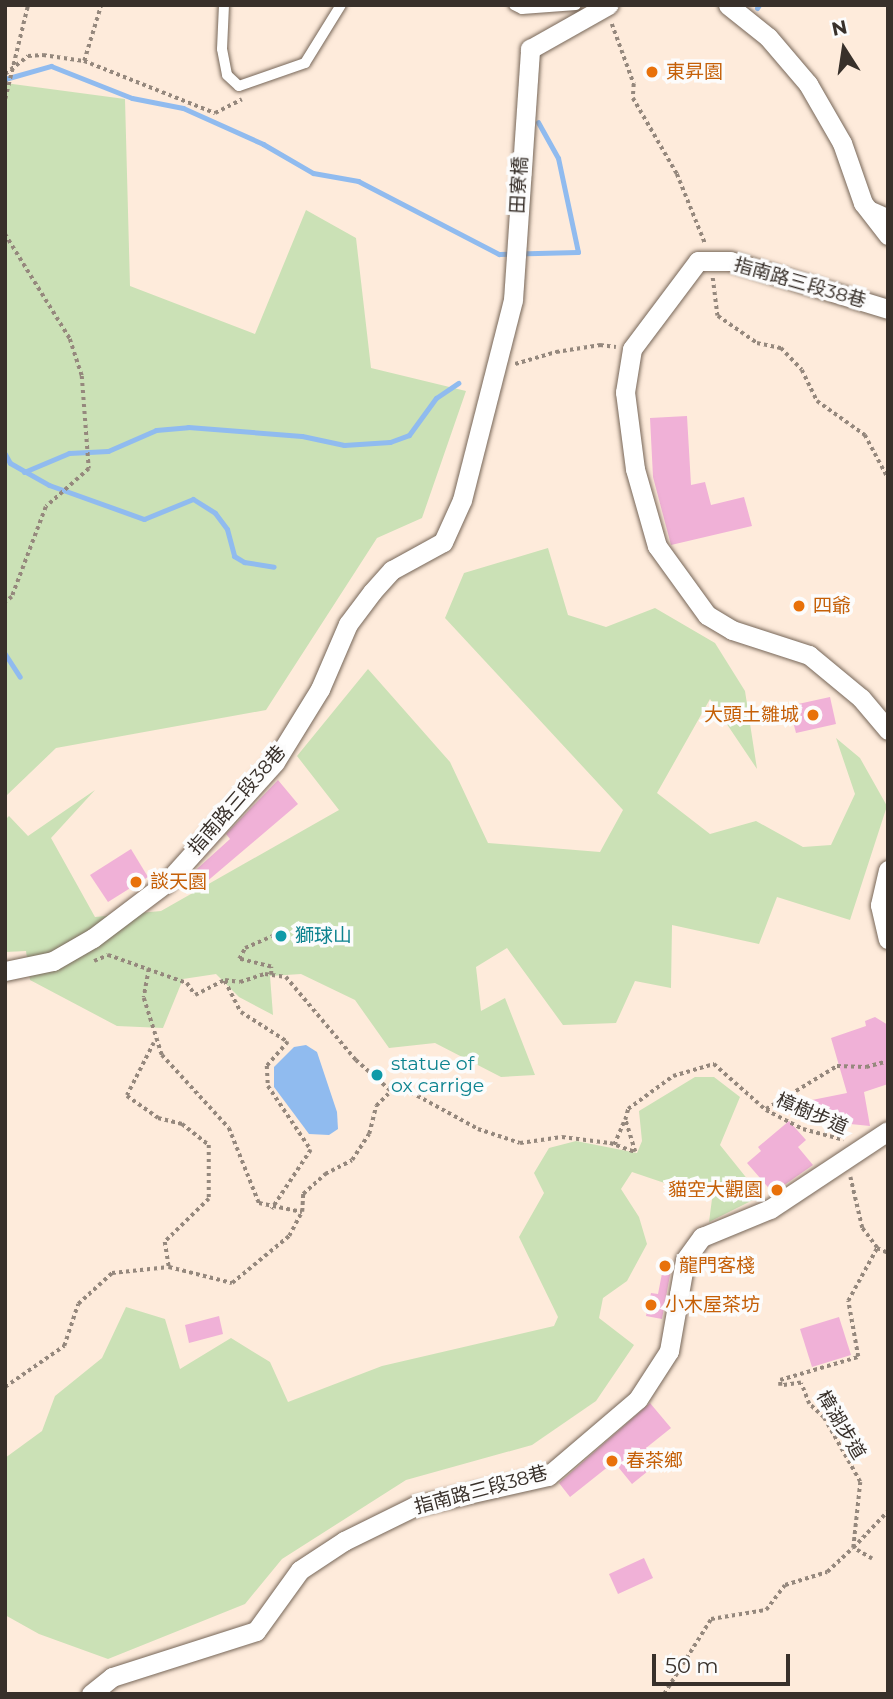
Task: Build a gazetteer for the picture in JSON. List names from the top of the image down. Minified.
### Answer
{"streets":{"street":["田寮橋","指南路三段38巷"],"path":["樟樹步道","樟湖步道"]},"crossings":[["田寮橋","指南路三段38巷"],["指南路三段38巷","樟樹步道"]],"places":["東昇園","四爺","大頭土雛城","談天園","獅球山","statue of ox carrige","貓空大觀園","龍門客棧","小木屋茶坊","春茶鄉"],"scale_bar":"50 m","north":"top"}
